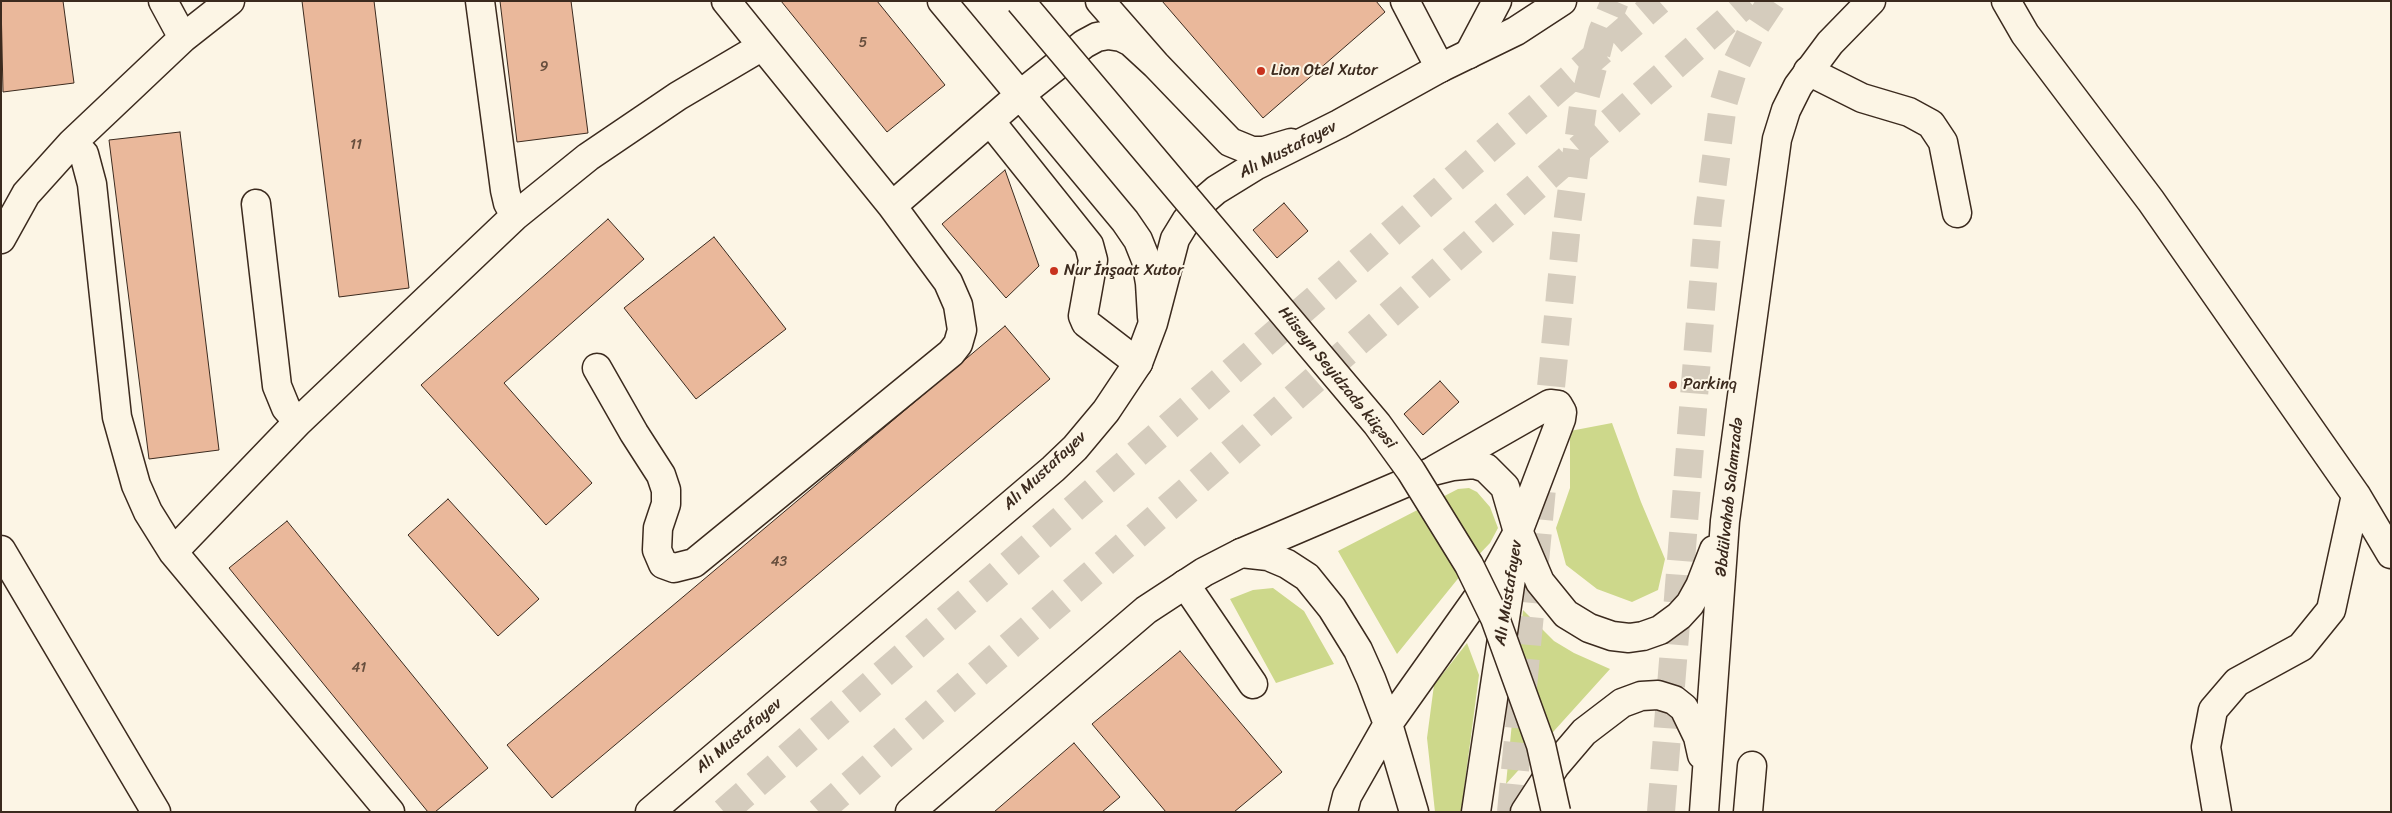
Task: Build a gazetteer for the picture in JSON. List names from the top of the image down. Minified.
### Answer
{"streets":{"main road":["Alı Mustafayev","Hüseyn Seyidzadə küçəsi","Əbdülvahab Salamzadə"]},"places":["Lion Otel Xutor","Nur İnşaat Xutor","Parkinq"],"house_numbers":["5","9","11","43","41"]}
